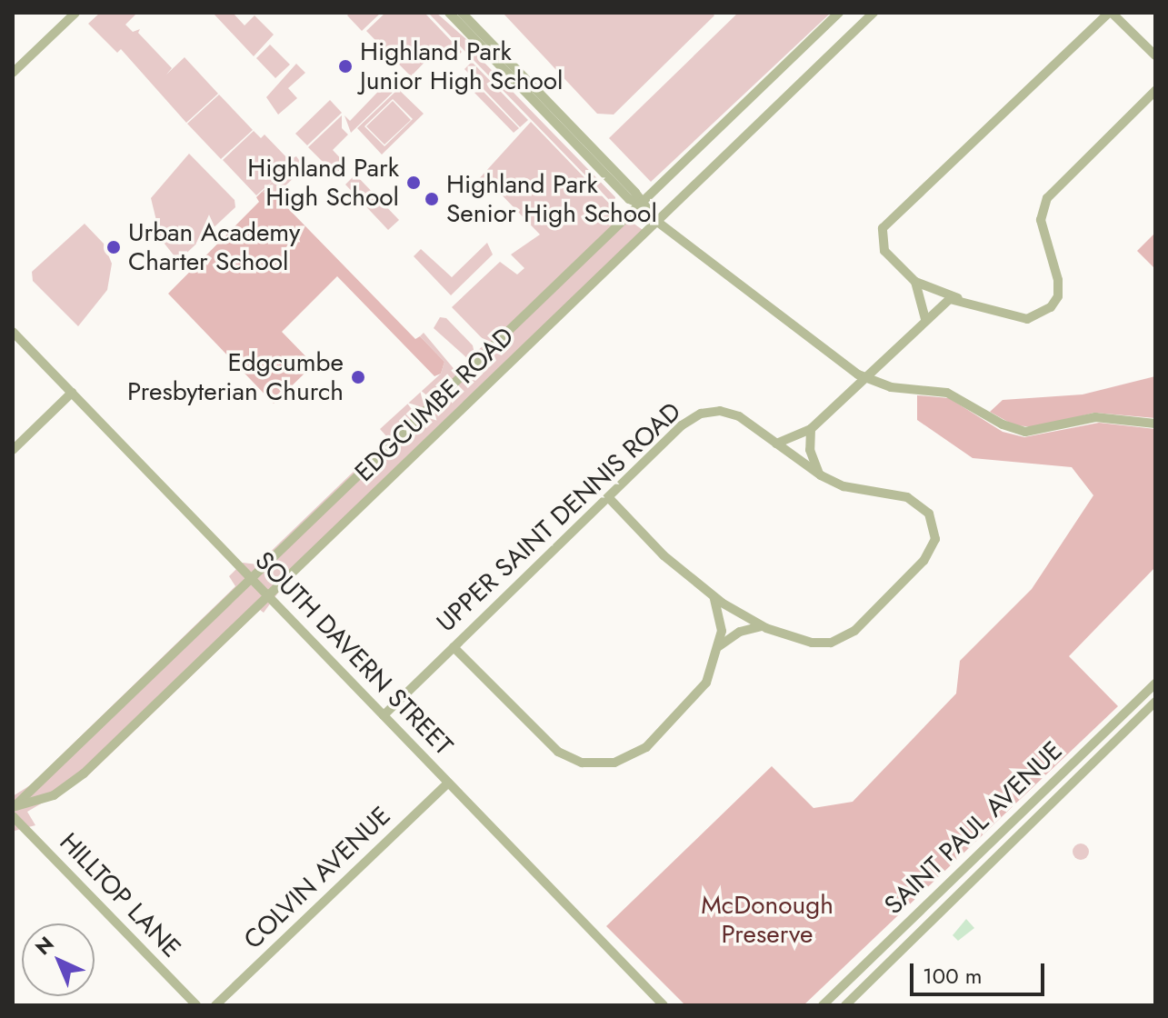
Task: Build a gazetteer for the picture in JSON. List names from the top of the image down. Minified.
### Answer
{"streets":{"street":["EDGCUMBE ROAD","UPPER SAINT DENNIS ROAD","SOUTH DAVERN STREET","SAINT PAUL AVENUE","COLVIN AVENUE","HILLTOP LANE"]},"crossings":[["EDGCUMBE ROAD","SOUTH DAVERN STREET"],["UPPER SAINT DENNIS ROAD","SOUTH DAVERN STREET"],["SOUTH DAVERN STREET","COLVIN AVENUE"]],"parks":["McDonough Preserve"],"places":["Highland Park Junior High School","Highland Park High School","Highland Park Senior High School","Urban Academy Charter School","Edgcumbe Presbyterian Church"],"scale_bar":"100 m","north":"top left"}
